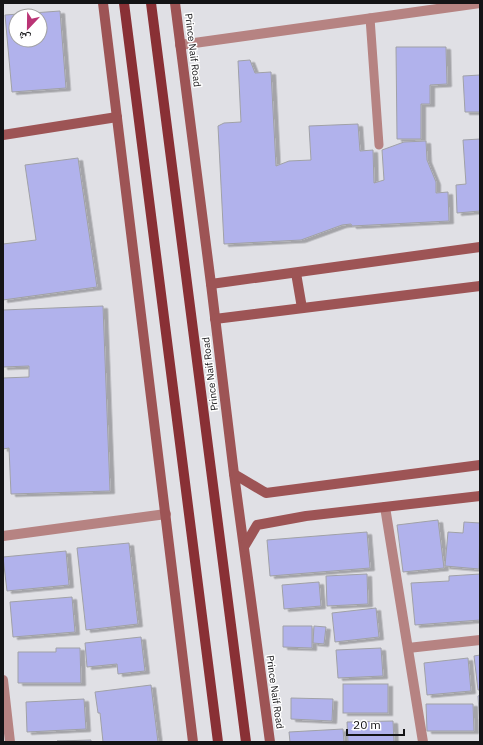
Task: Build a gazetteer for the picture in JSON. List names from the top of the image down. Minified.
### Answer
{"streets":{"main road":["Prince Naif Road"]},"scale_bar":"20 m","north":"bottom"}
